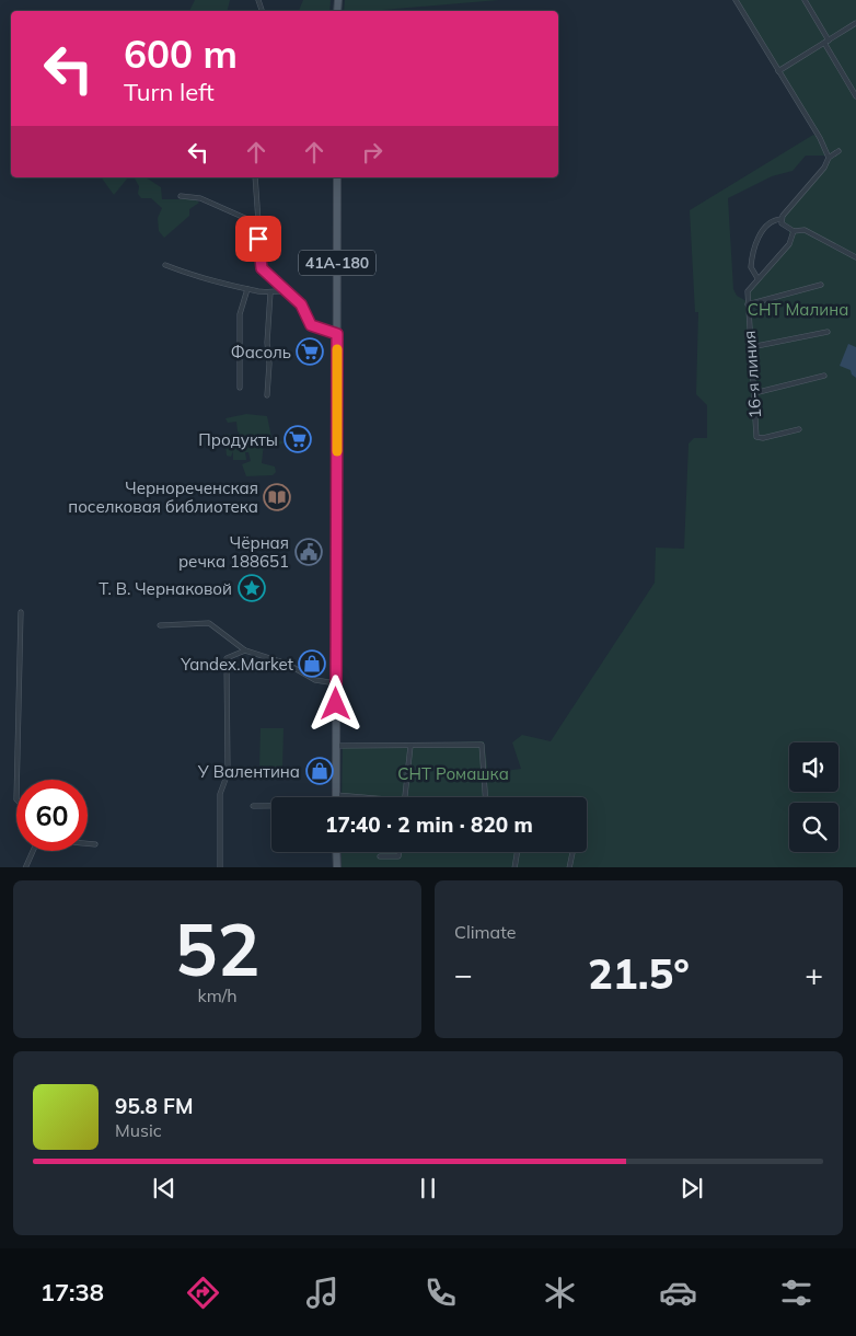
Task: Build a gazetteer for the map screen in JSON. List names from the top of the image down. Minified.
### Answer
{"streets":{"main road":["41А-180"],"street":["16-я линия"]},"parks":["СНТ Малина","СНТ Ромашка"],"places":{"supermarket":["Фасоль","Продукты"],"library":["Чернореченская поселковая библиотека"],"public building":["Чёрная речка 188651"],"place":["Т. В. Чернаковой"],"shop":["Yandex.Market","У Валентина"]},"page":{"turn":["600 m","Turn left"],"limit":"60","trip":"17:40 · 2 min · 820 m","tile":[["52","km/h"],"Climate"],"heat":["−","21.5°","+"],"song":["95.8 FM","Music"],"tabs":"17:38"}}
